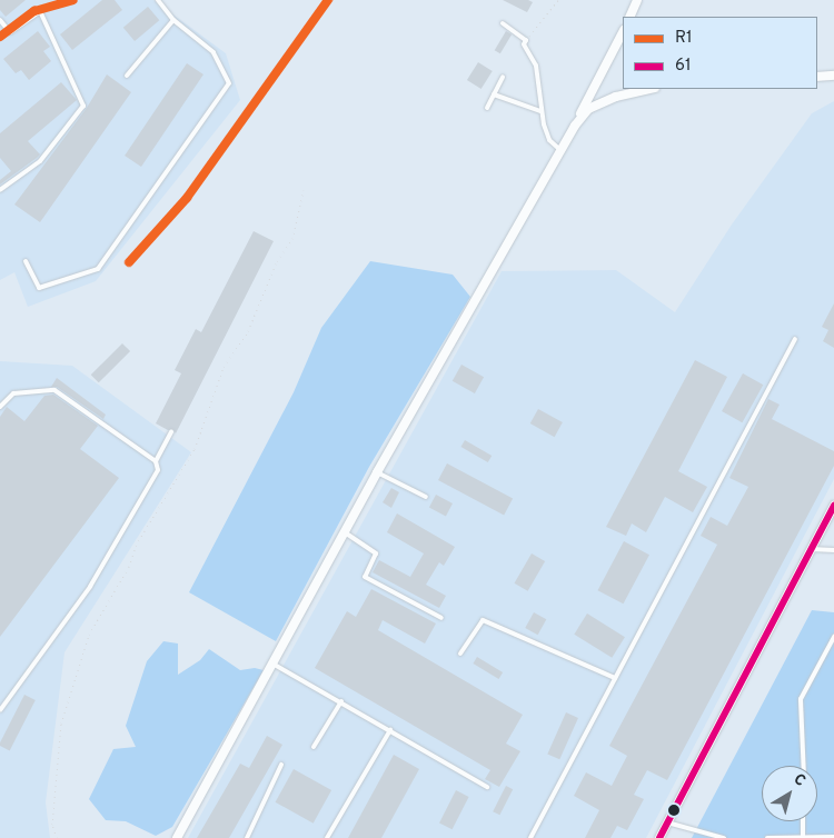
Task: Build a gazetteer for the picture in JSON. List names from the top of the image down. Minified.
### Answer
{"lines":["transit line R1","transit line 61"],"legend":["R1","61"],"north":"top right"}
